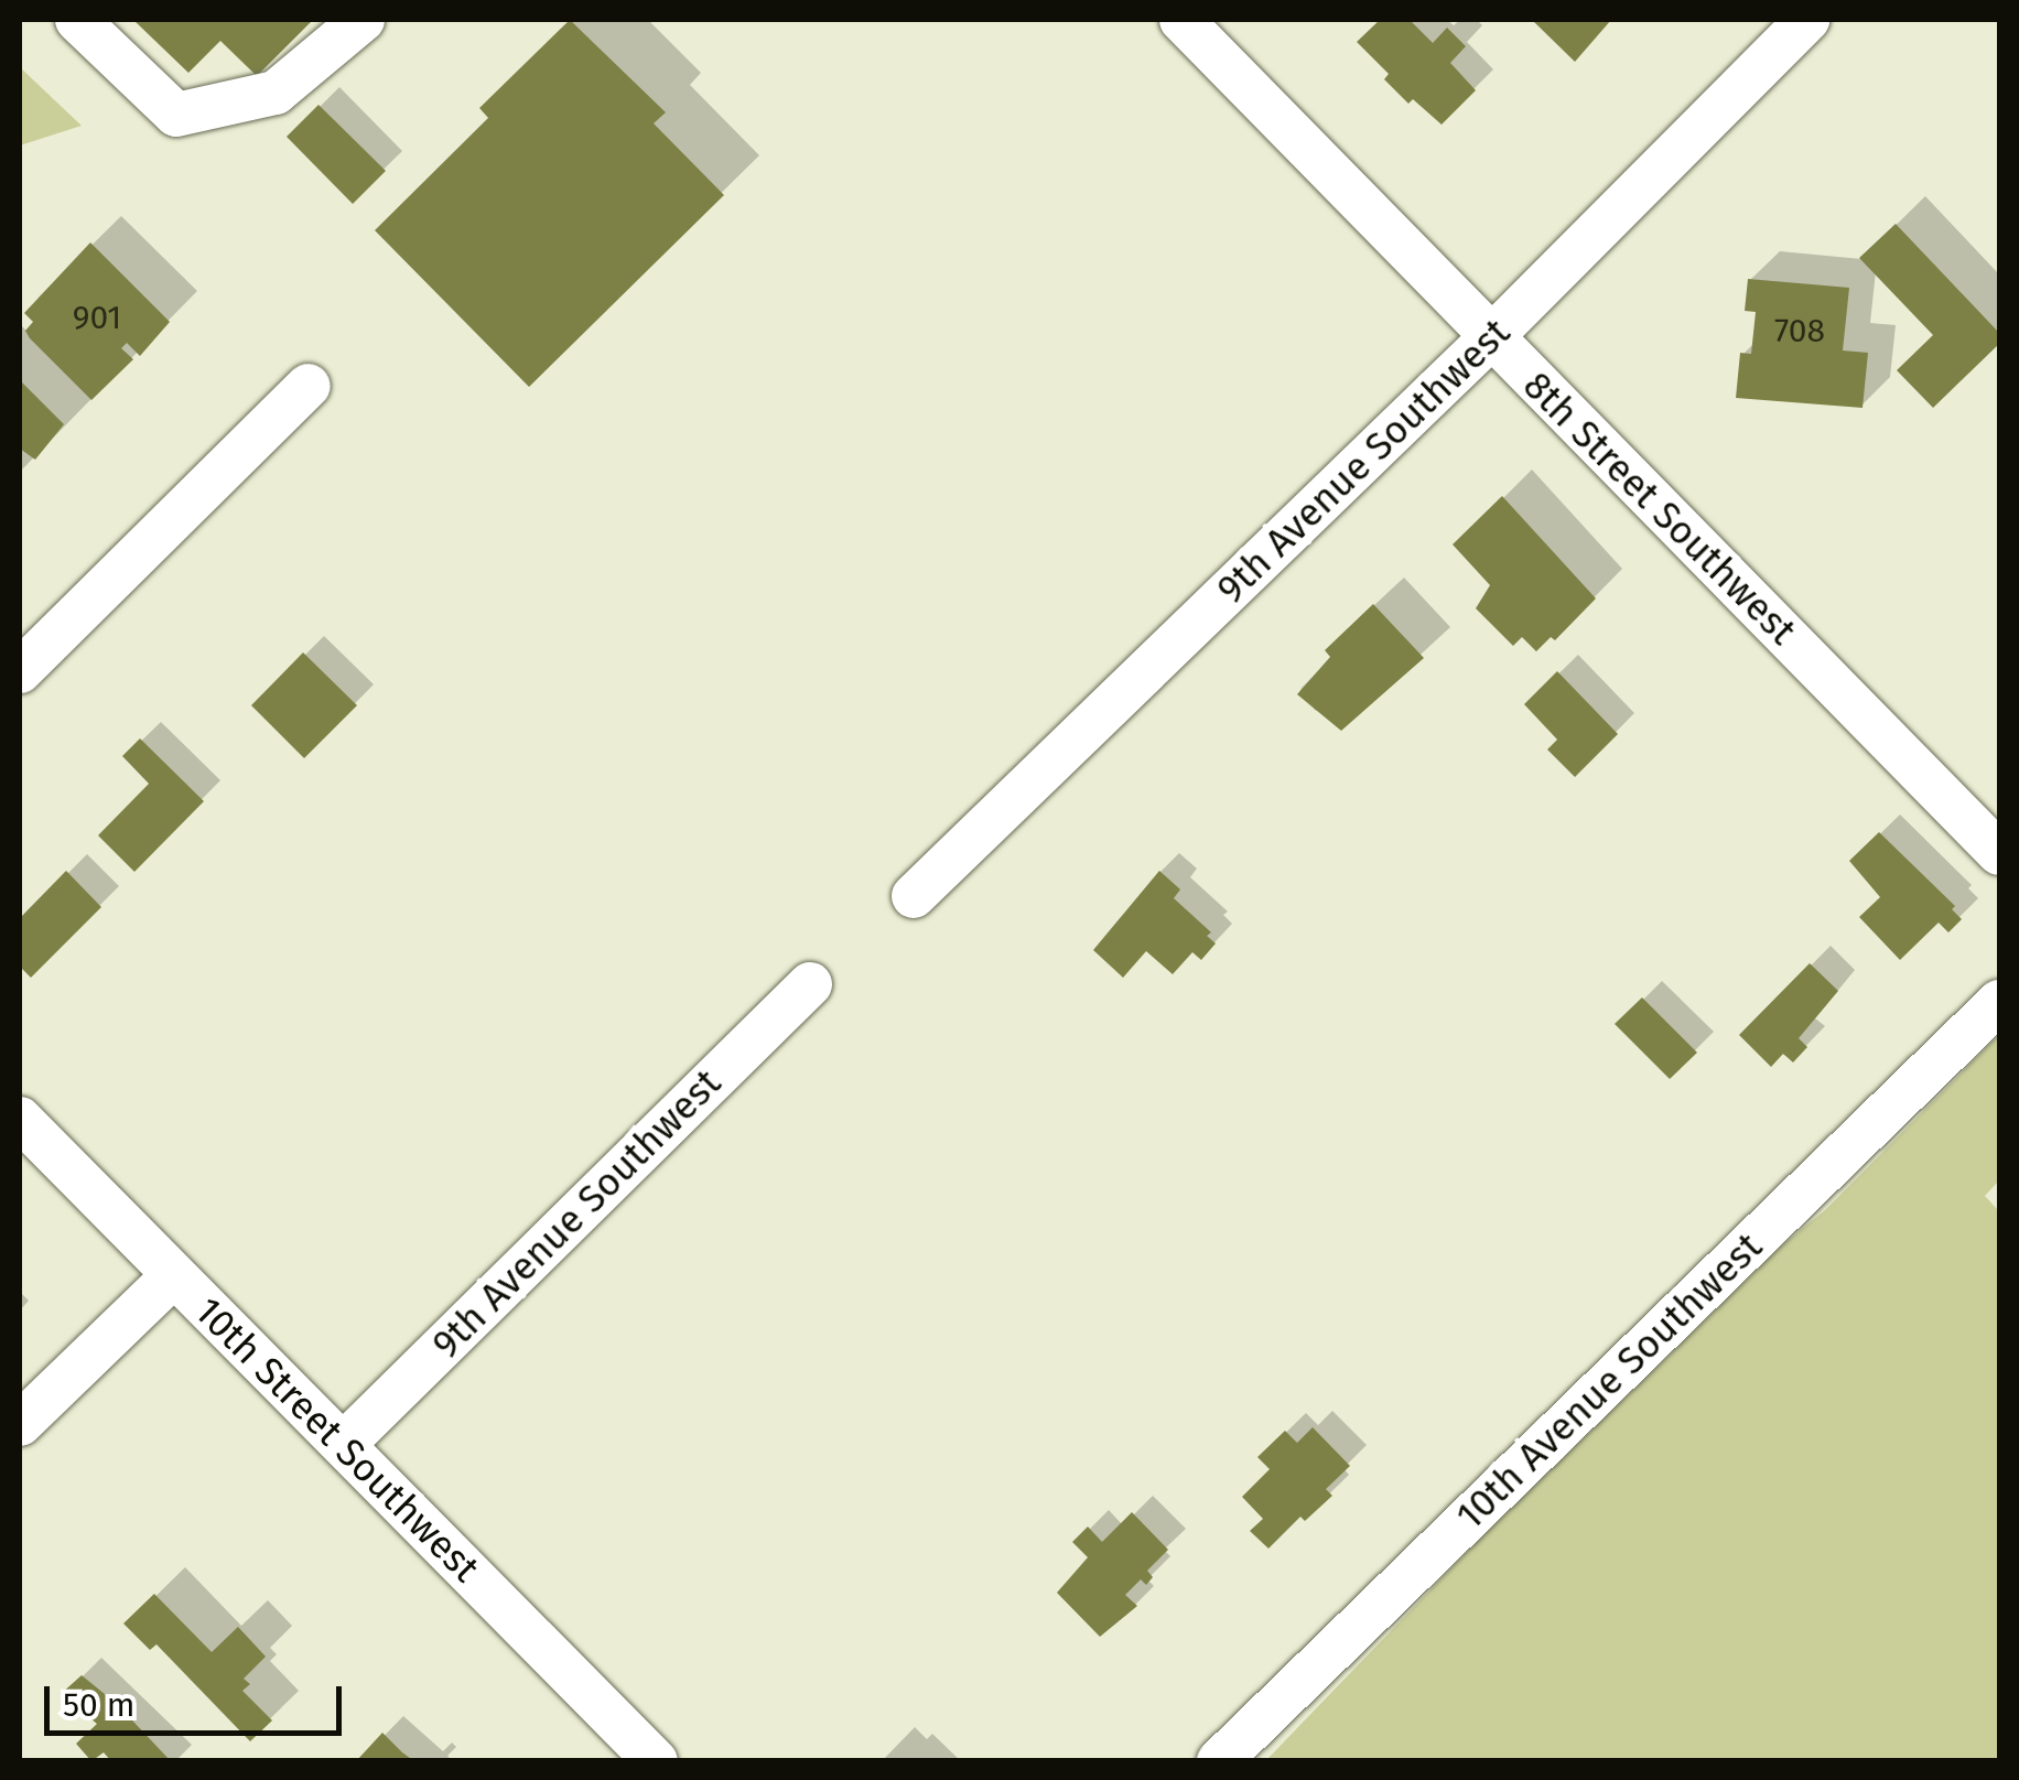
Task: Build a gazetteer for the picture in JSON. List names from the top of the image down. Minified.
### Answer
{"streets":{"street":["9th Avenue Southwest","8th Street Southwest","10th Avenue Southwest","10th Street Southwest"]},"crossings":[["9th Avenue Southwest","8th Street Southwest"],["9th Avenue Southwest","10th Street Southwest"]],"house_numbers":["901","708"],"scale_bar":"50 m"}
